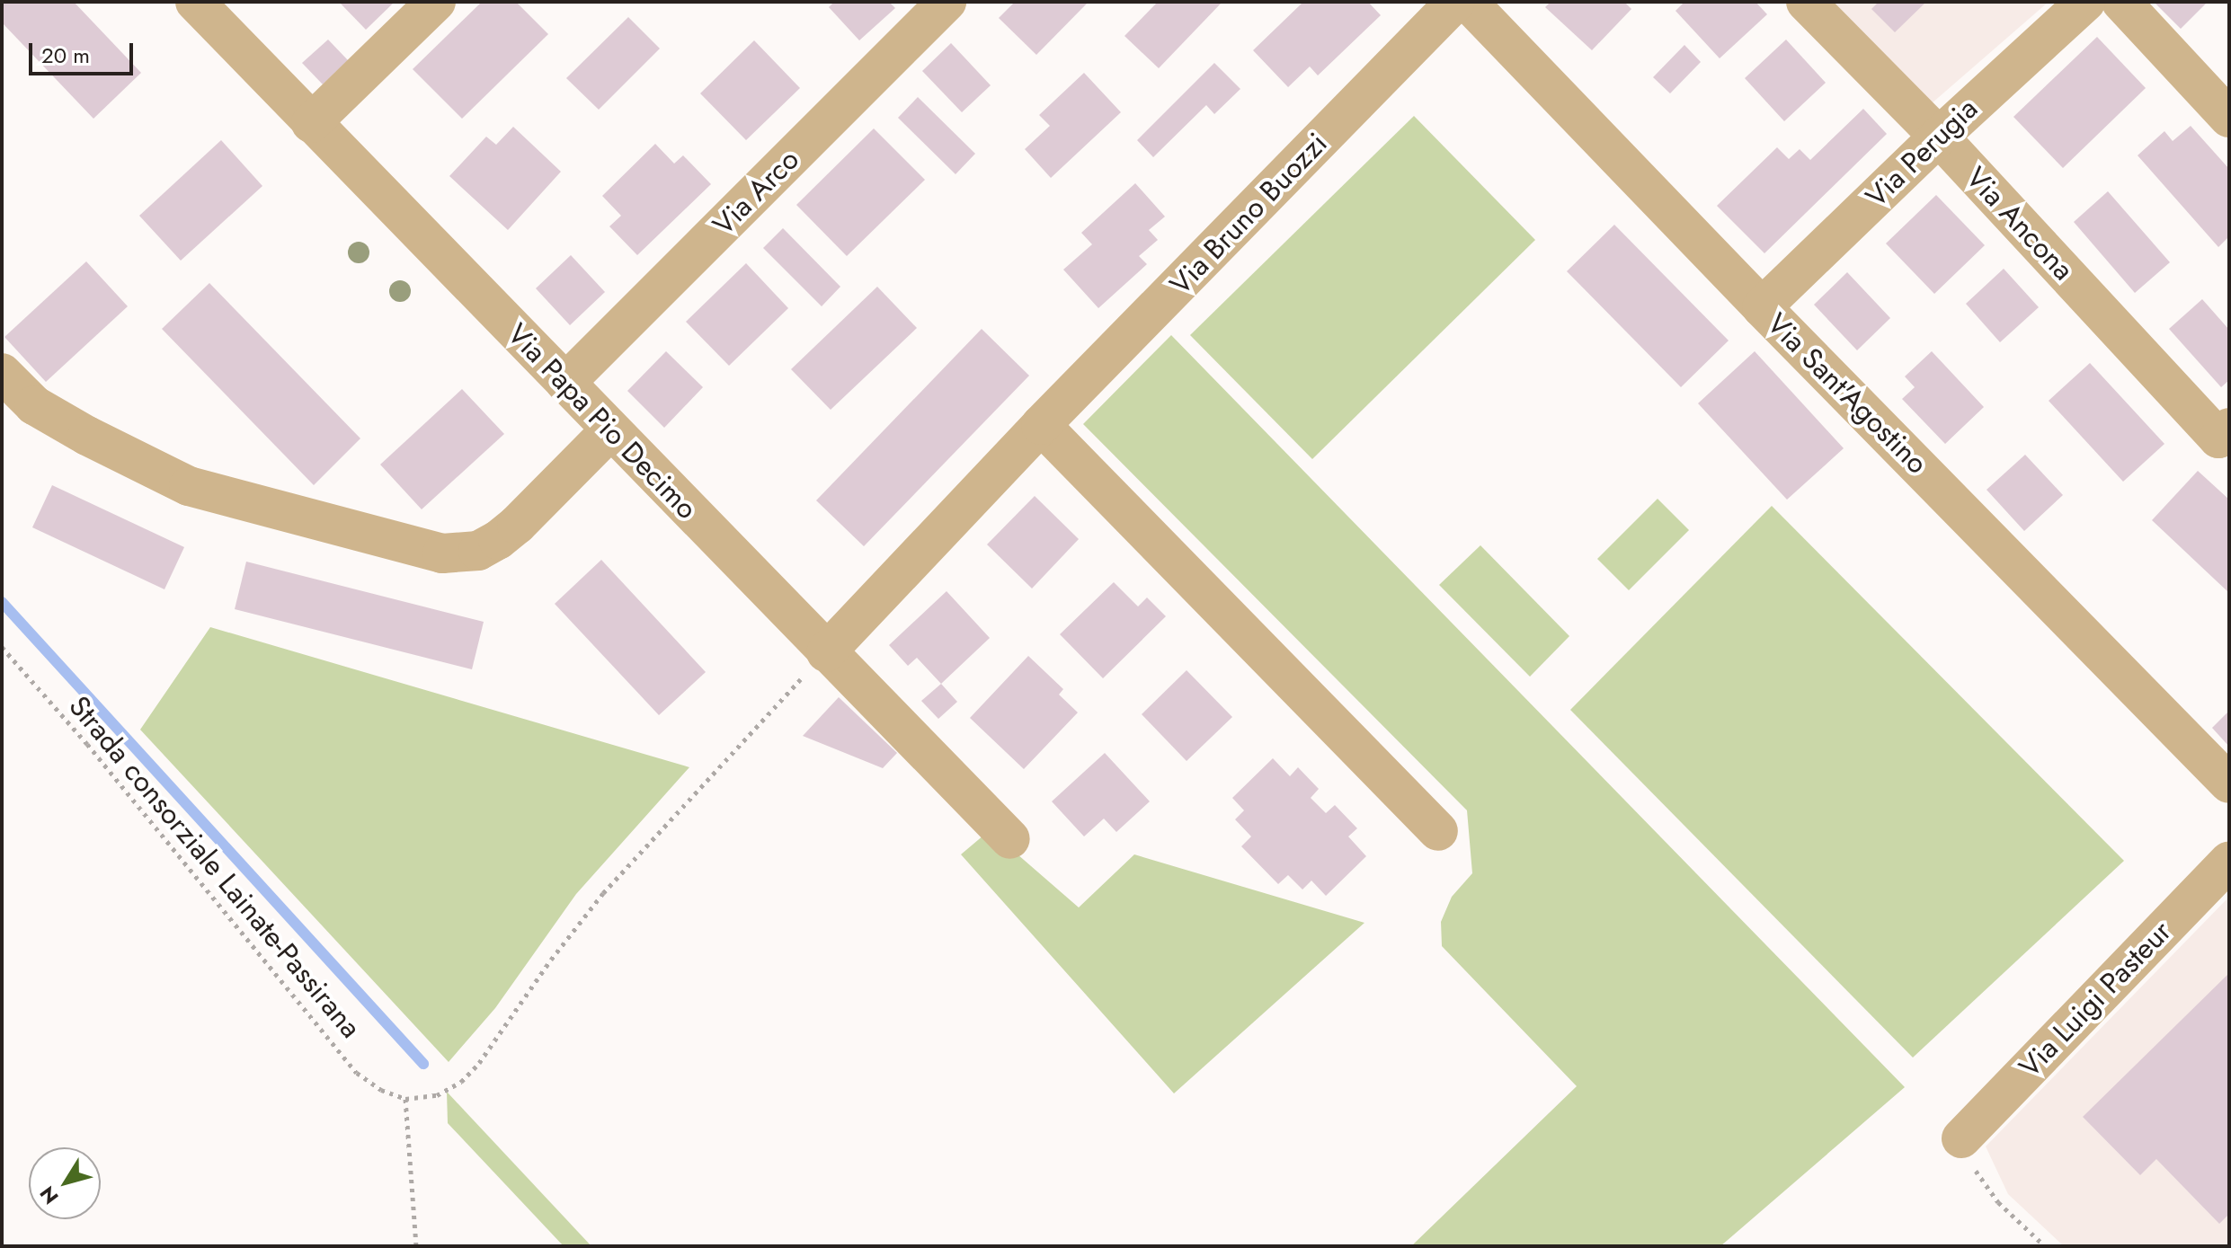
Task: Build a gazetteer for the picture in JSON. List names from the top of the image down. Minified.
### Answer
{"streets":{"street":["Via Perugia","Via Arco","Via Bruno Buozzi","Via Ancona","Via Sant'Agostino","Via Papa Pio Decimo","Via Luigi Pasteur"],"path":["Strada consorziale Lainate-Passirana"]},"crossings":[["Via Perugia","Via Ancona"],["Via Perugia","Via Sant'Agostino"],["Via Arco","Via Papa Pio Decimo"],["Via Bruno Buozzi","Via Papa Pio Decimo"]],"scale_bar":"20 m","north":"bottom left"}
